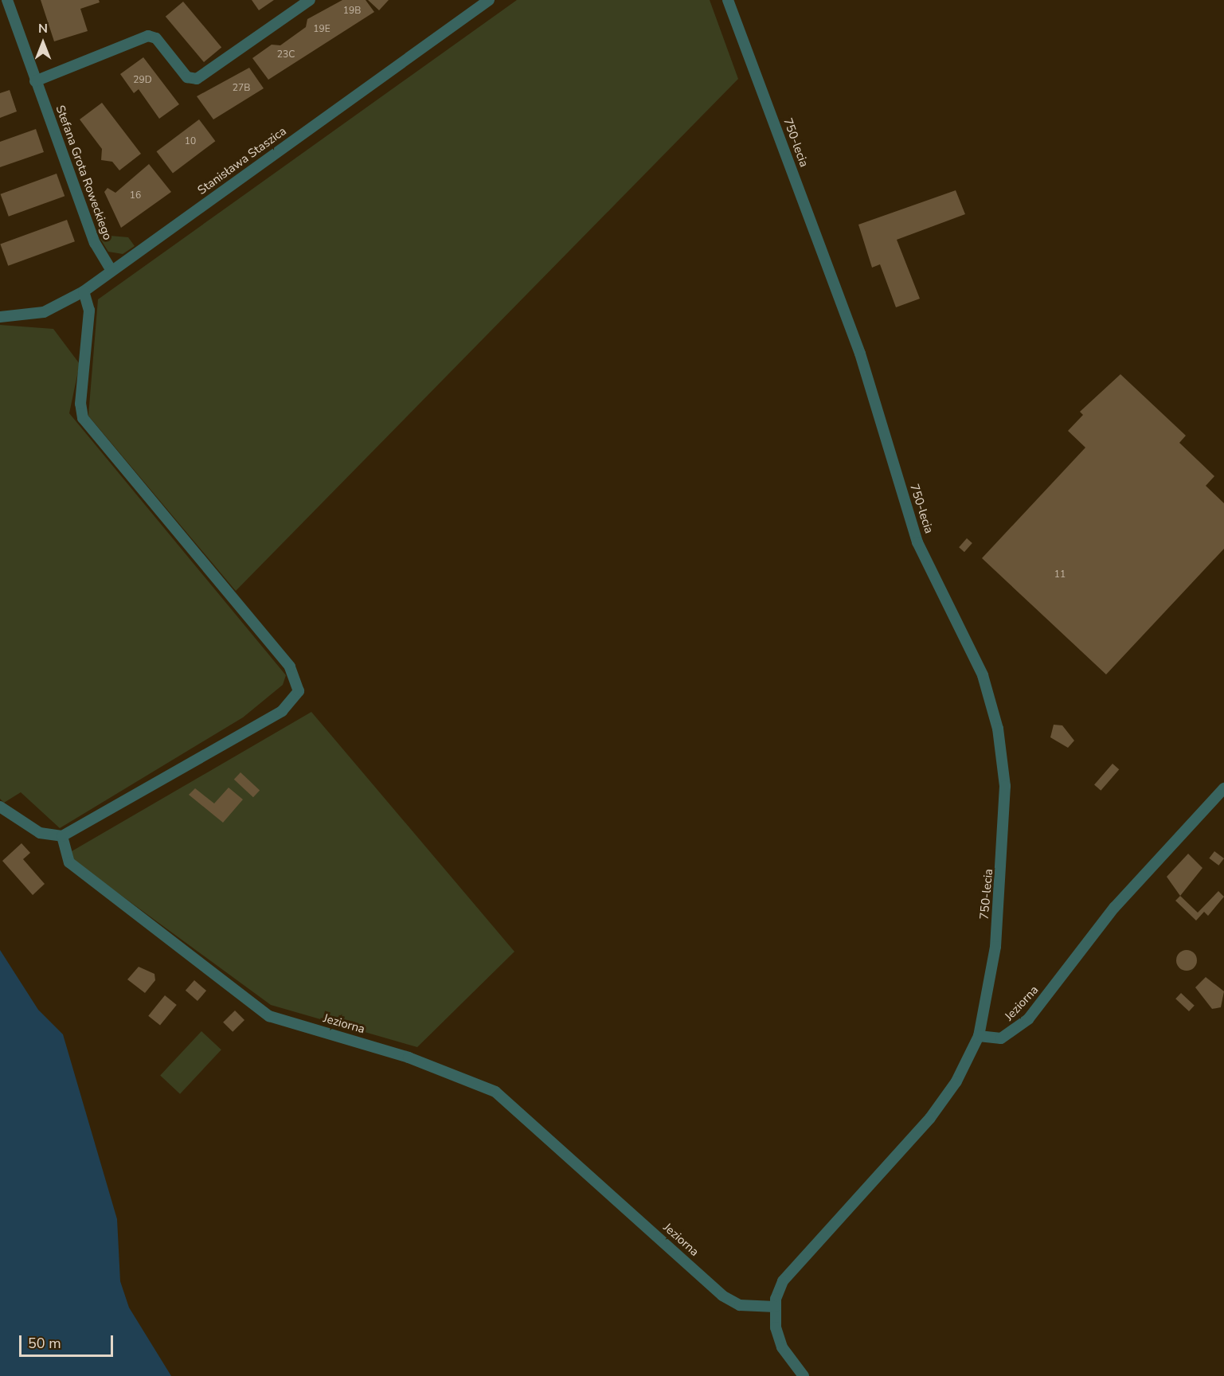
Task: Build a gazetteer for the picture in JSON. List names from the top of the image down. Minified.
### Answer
{"streets":{"street":["750-lecia","Stanisława Staszica","Stefana Grota Roweckiego","Jeziorna"]},"crossings":[["750-lecia","Jeziorna"],["Stanisława Staszica","Stefana Grota Roweckiego"]],"house_numbers":["19B","19E","23C","29D","27B","10","16","11"],"scale_bar":"50 m","north":"top"}
